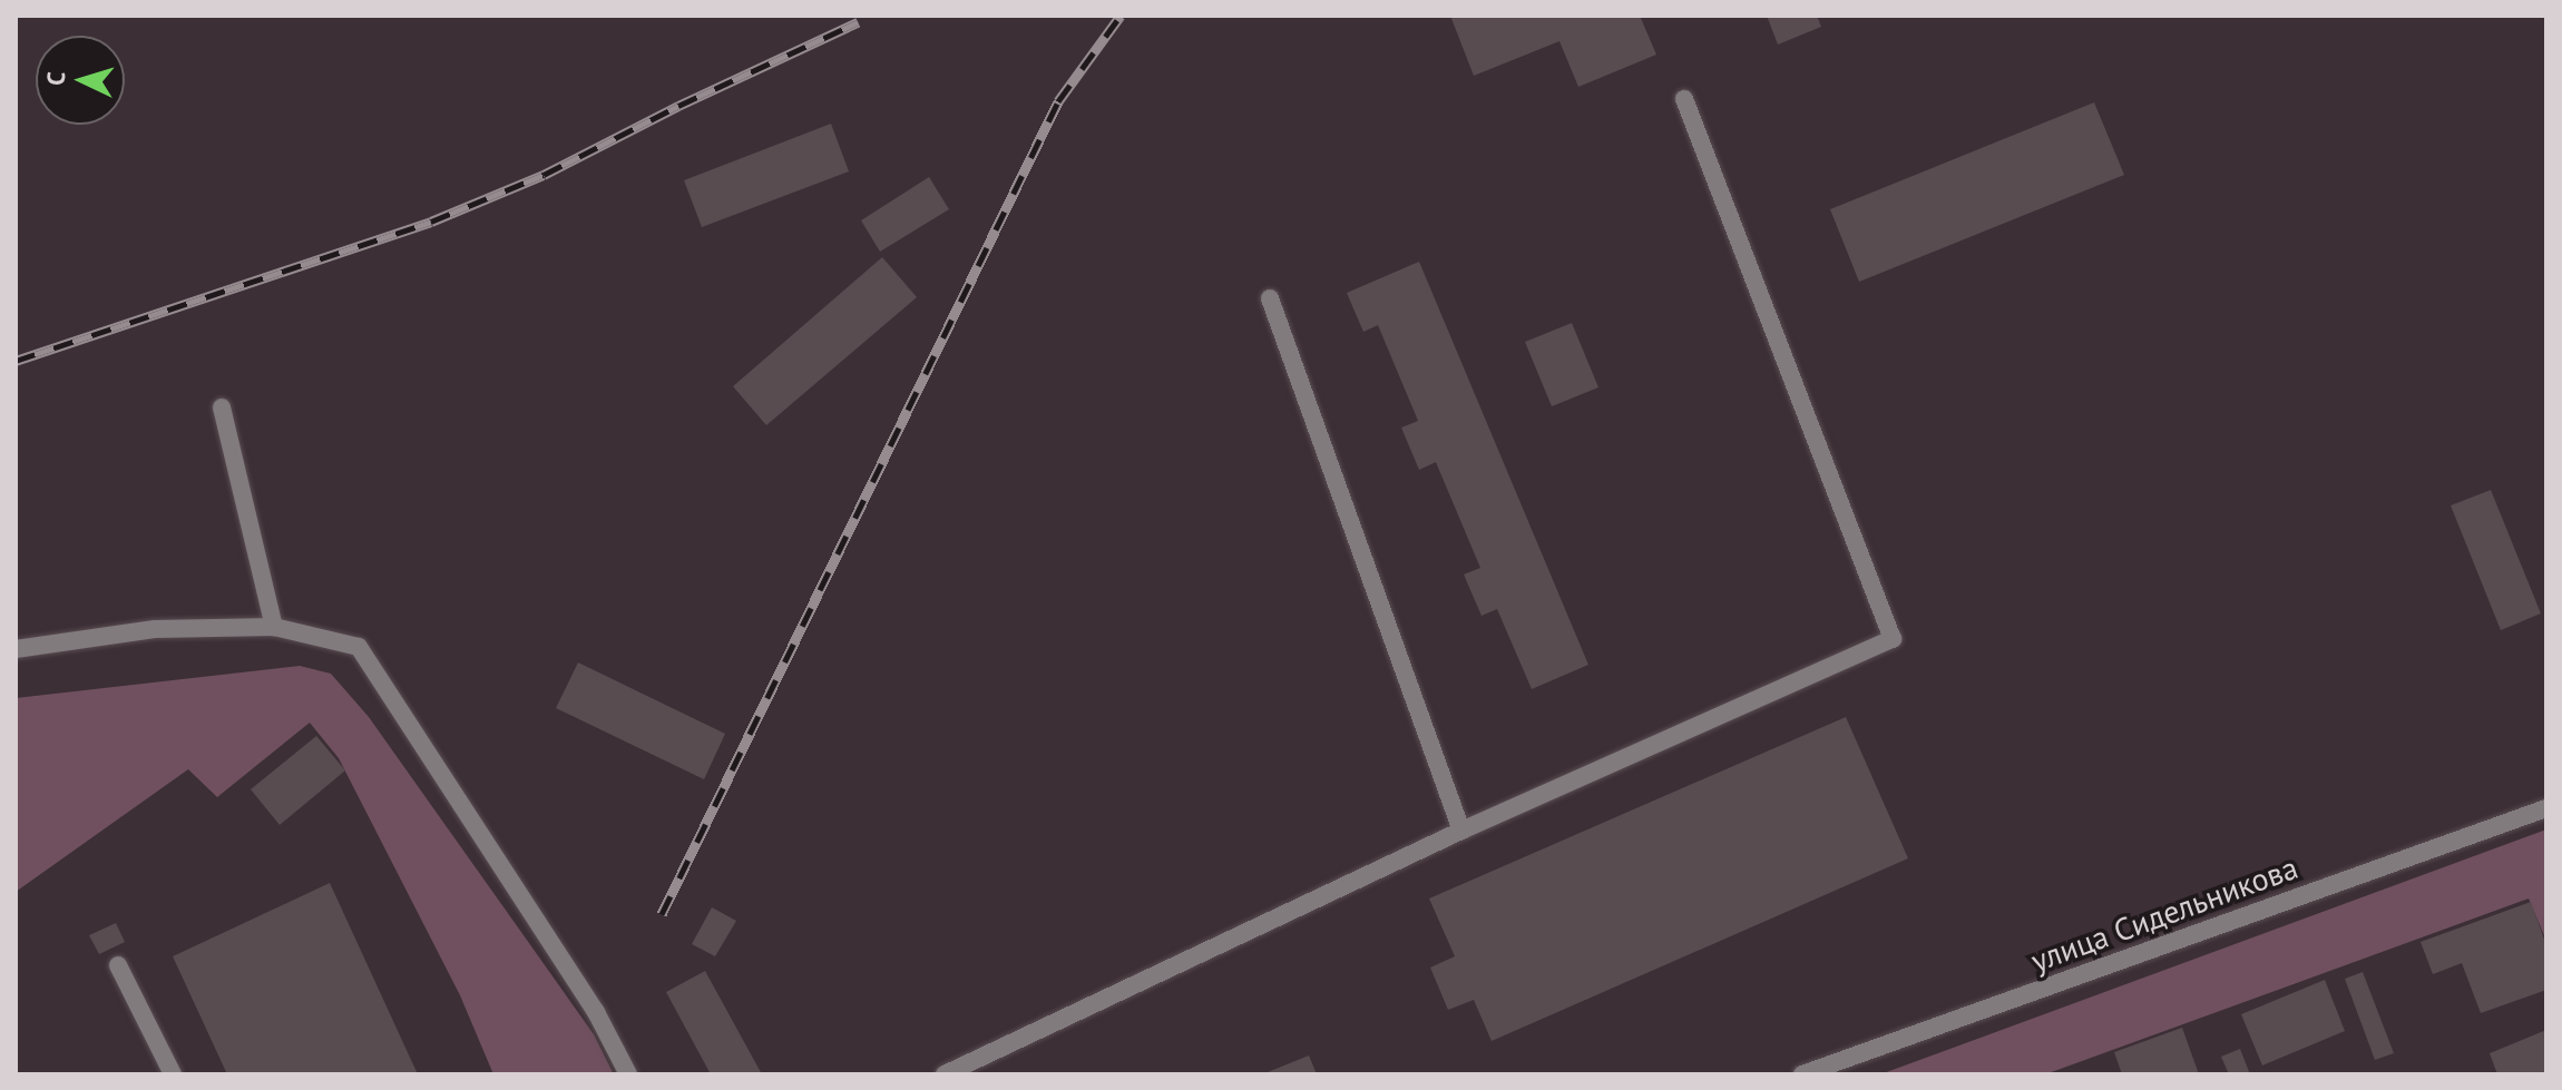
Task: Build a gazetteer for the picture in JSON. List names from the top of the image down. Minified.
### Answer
{"streets":{"street":["улица Сидельникова"]},"north":"left"}
